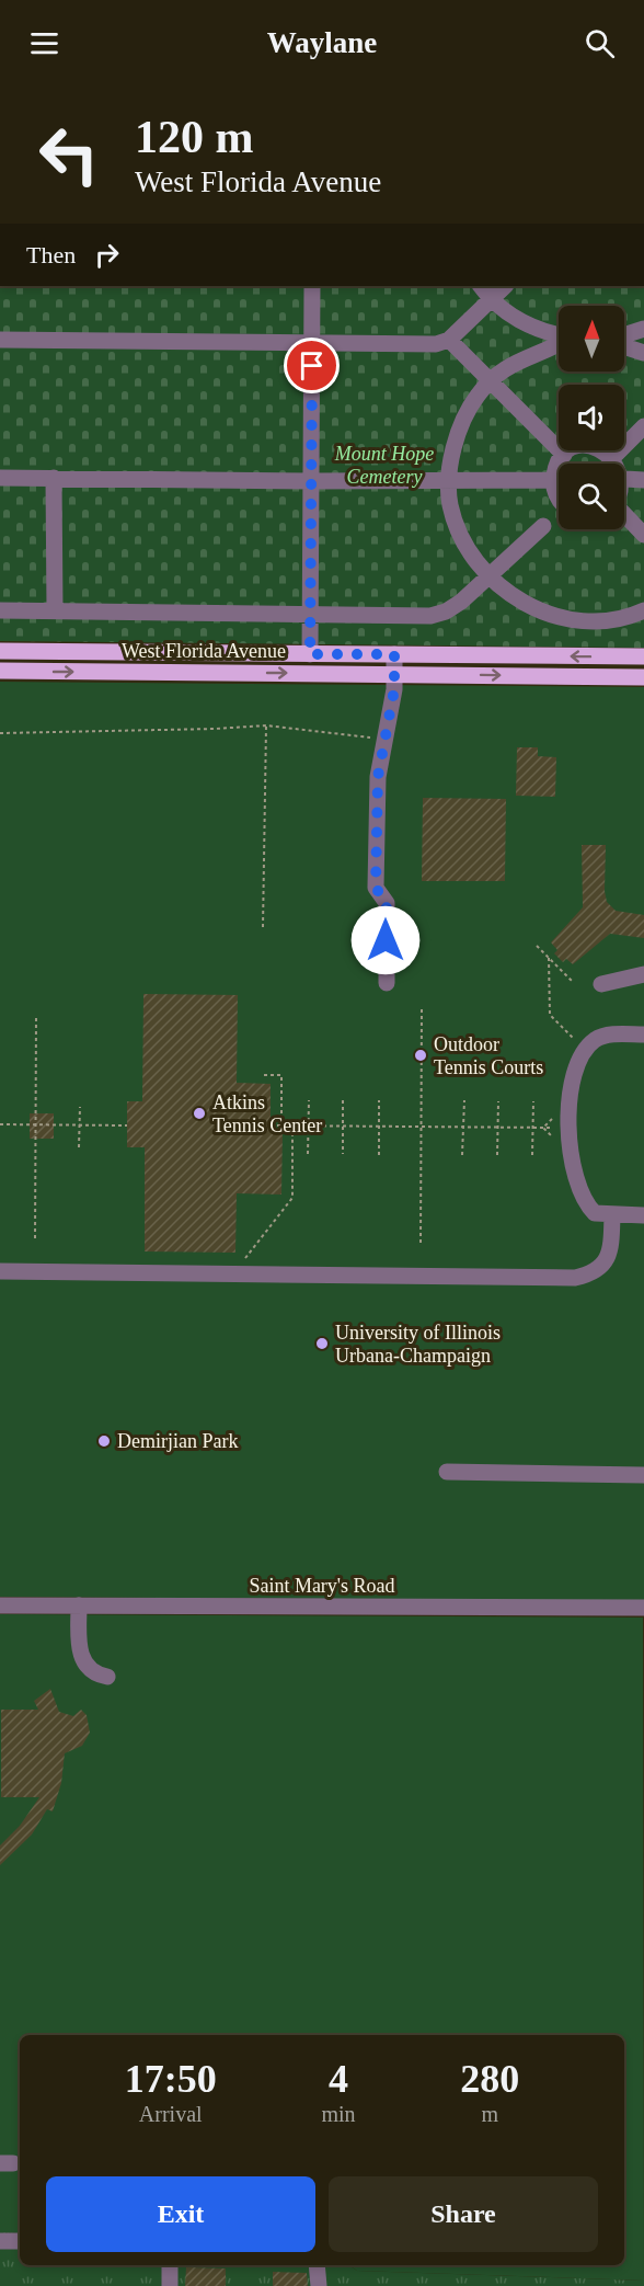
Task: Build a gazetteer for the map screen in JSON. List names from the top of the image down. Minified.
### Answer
{"streets":{"main road":["West Florida Avenue"],"street":["Saint Mary's Road"]},"parks":["Mount Hope Cemetery"],"places":["Outdoor Tennis Courts","Atkins Tennis Center","University of Illinois Urbana-Champaign","Demirjian Park"],"north":"top","page":{"header":"Waylane","turn":["120 m","West Florida Avenue"],"then":"Then","eta":["17:50","Arrival","4","min","280","m"],"buttons":["Exit","Share"]}}
